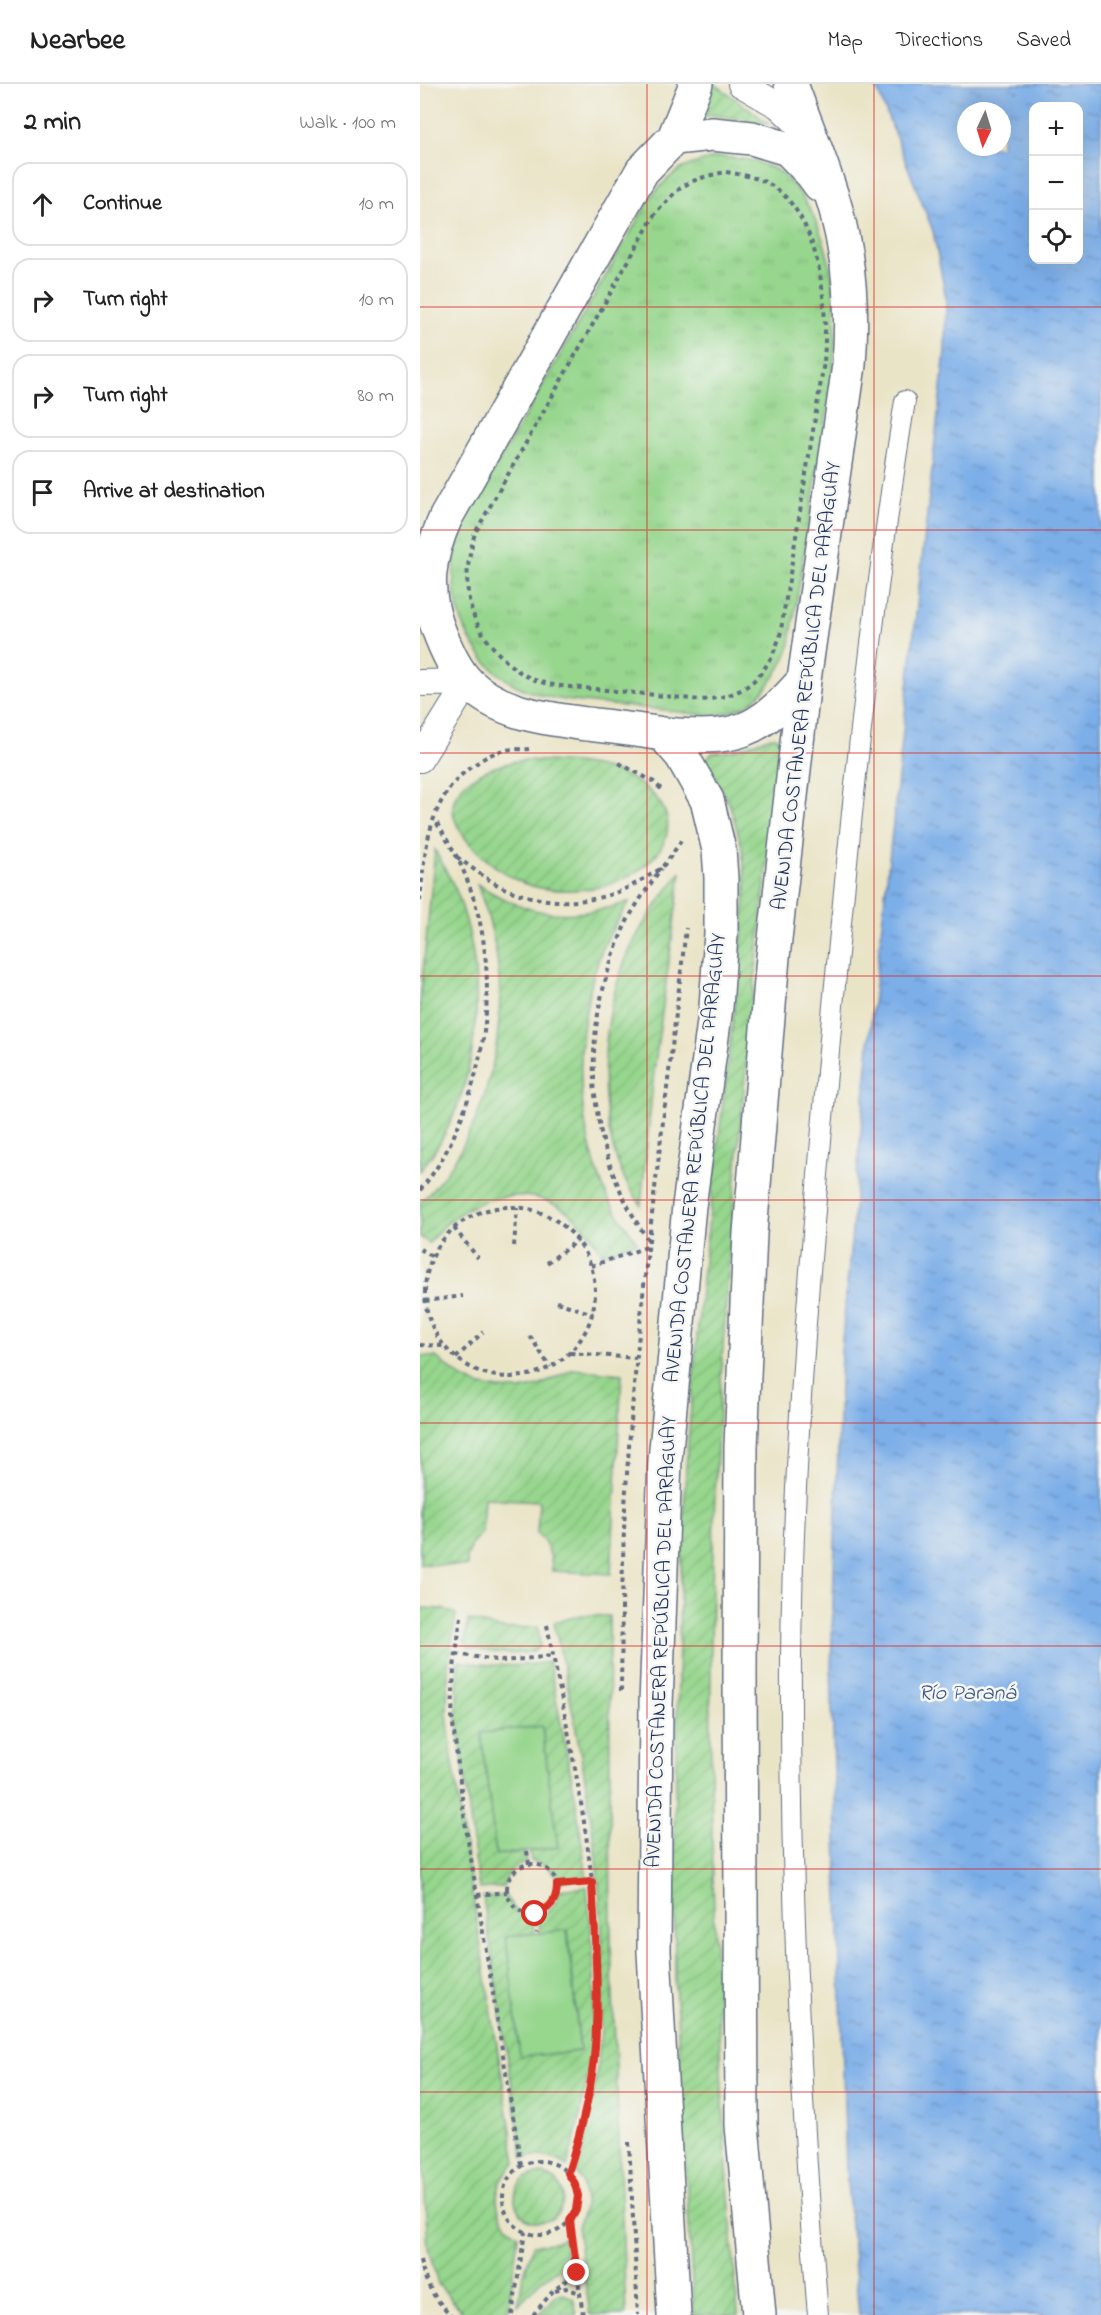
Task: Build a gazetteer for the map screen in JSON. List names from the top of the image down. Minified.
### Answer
{"streets":{"main road":["AVENIDA COSTANERA REPÚBLICA DEL PARAGUAY"]},"water":["Río Paraná"],"north":"bottom","page":{"header":"Nearbee","nav":["Map","Directions","Saved"],"heading":["2 min","Walk · 100 m"],"map_buttons":["+","−"],"list":[["Continue","10 m"],["Turn right","10 m"],["Turn right","80 m"],"Arrive at destination"]}}
